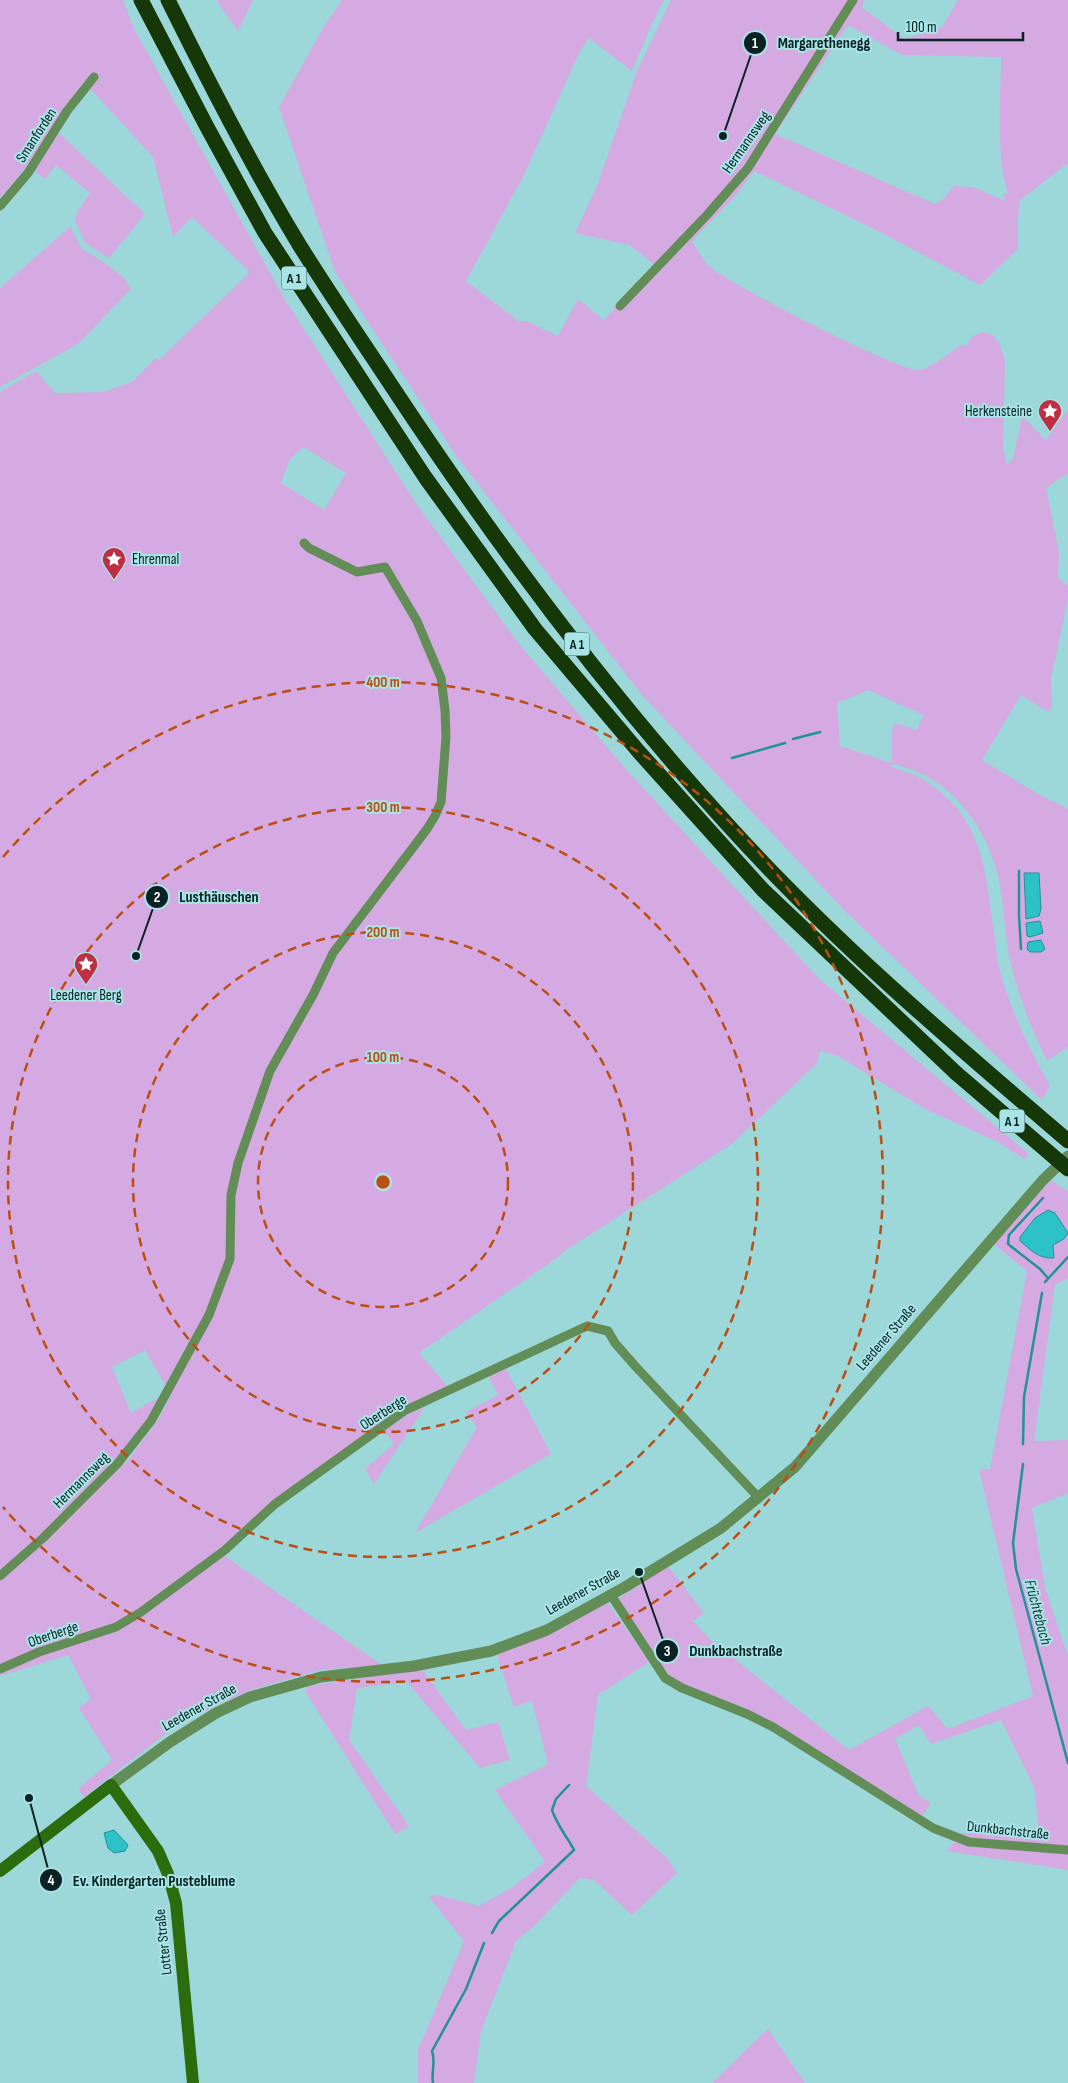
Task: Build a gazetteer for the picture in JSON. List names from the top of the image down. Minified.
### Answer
{"streets":{"highway":["A 1"],"main road":["Leedener Straße","Lotter Straße"],"street":["Smanforden","Hermannsweg","Oberberge","Dunkbachstraße"]},"crossings":[["Leedener Straße","Oberberge"],["Leedener Straße","Dunkbachstraße"],["Leedener Straße","Lotter Straße"]],"water":["Früchtebach"],"places":{"other":["Margarethenegg","Lusthäuschen","Dunkbachstraße","Ev. Kindergarten Pusteblume"],"place":["Herkensteine","Ehrenmal","Leedener Berg"]},"scale_bar":"100 m","rings":["400 m","300 m","200 m","100 m"]}
